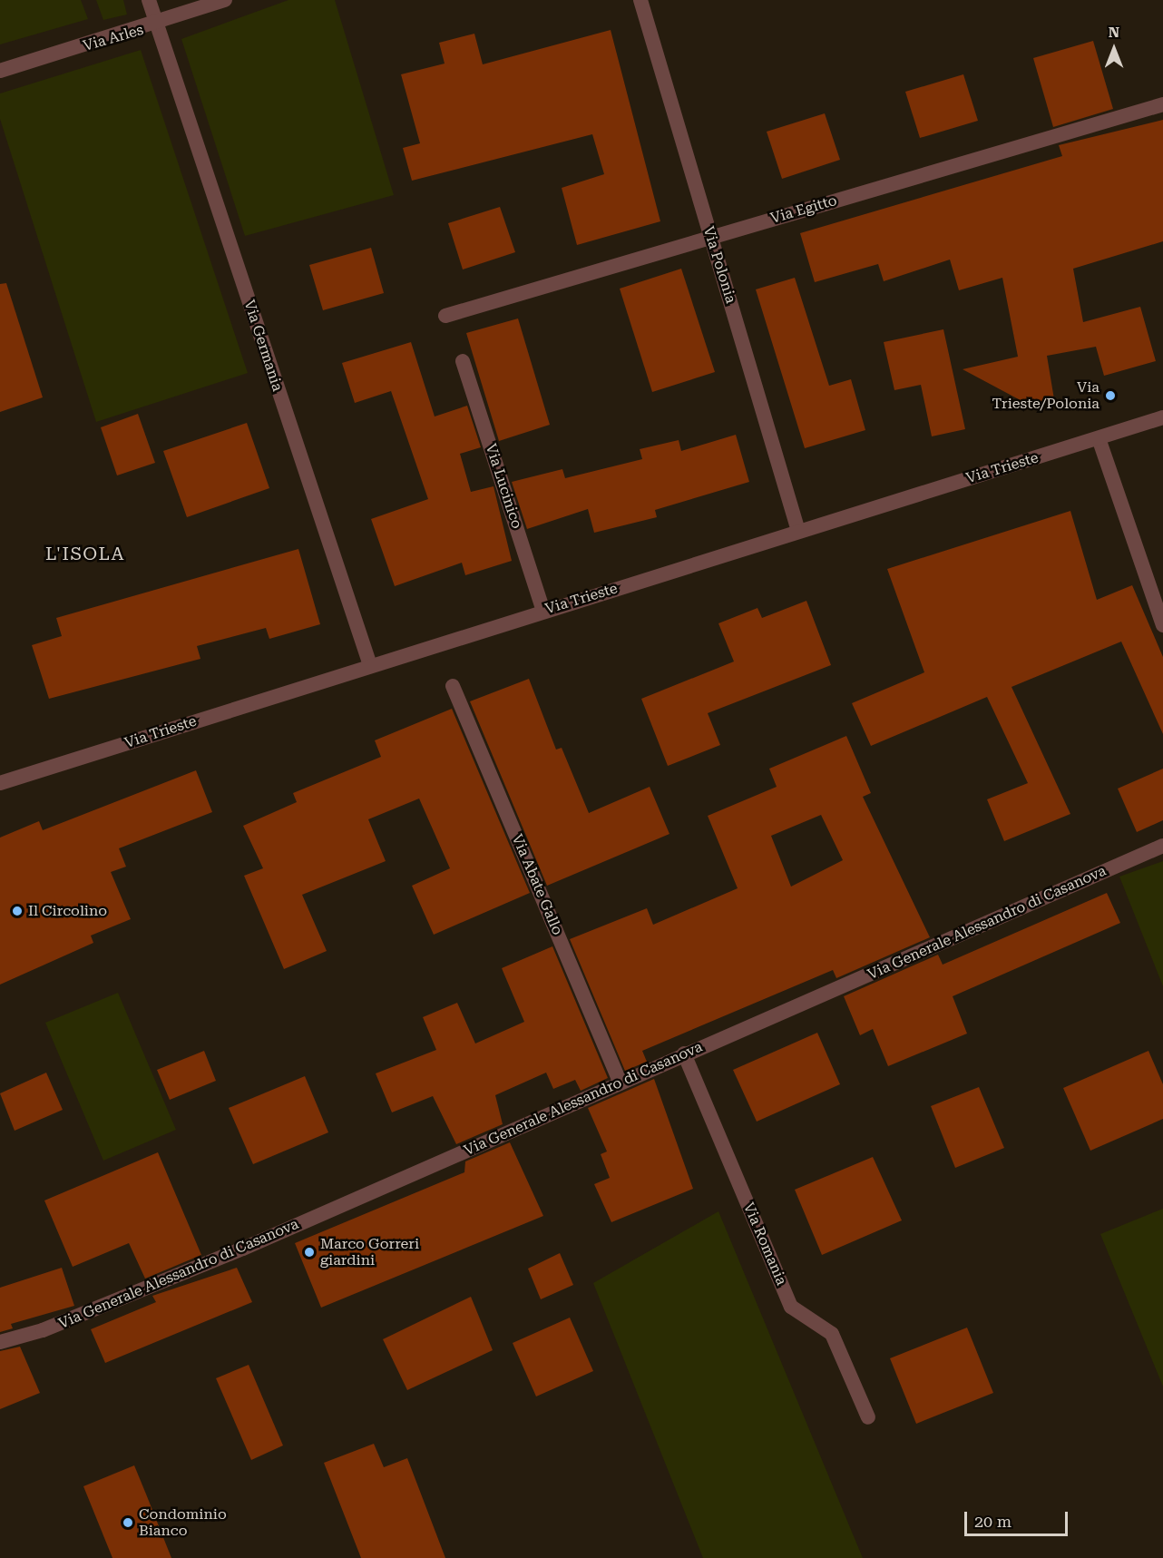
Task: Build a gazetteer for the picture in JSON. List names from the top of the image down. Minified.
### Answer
{"streets":{"street":["Via Arles","Via Egitto","Via Polonia","Via Germania","Via Trieste","Via Lucinico","Via Abate Gallo","Via Generale Alessandro di Casanova","Via Romania"]},"crossings":[["Via Arles","Via Germania"],["Via Egitto","Via Polonia"],["Via Polonia","Via Trieste"],["Via Germania","Via Trieste"],["Via Trieste","Via Lucinico"],["Via Abate Gallo","Via Generale Alessandro di Casanova"],["Via Generale Alessandro di Casanova","Via Romania"]],"districts":["L'ISOLA"],"places":["Via Trieste/Polonia","Il Circolino","Marco Gorreri giardini","Condominio Bianco"],"scale_bar":"20 m","north":"top"}
